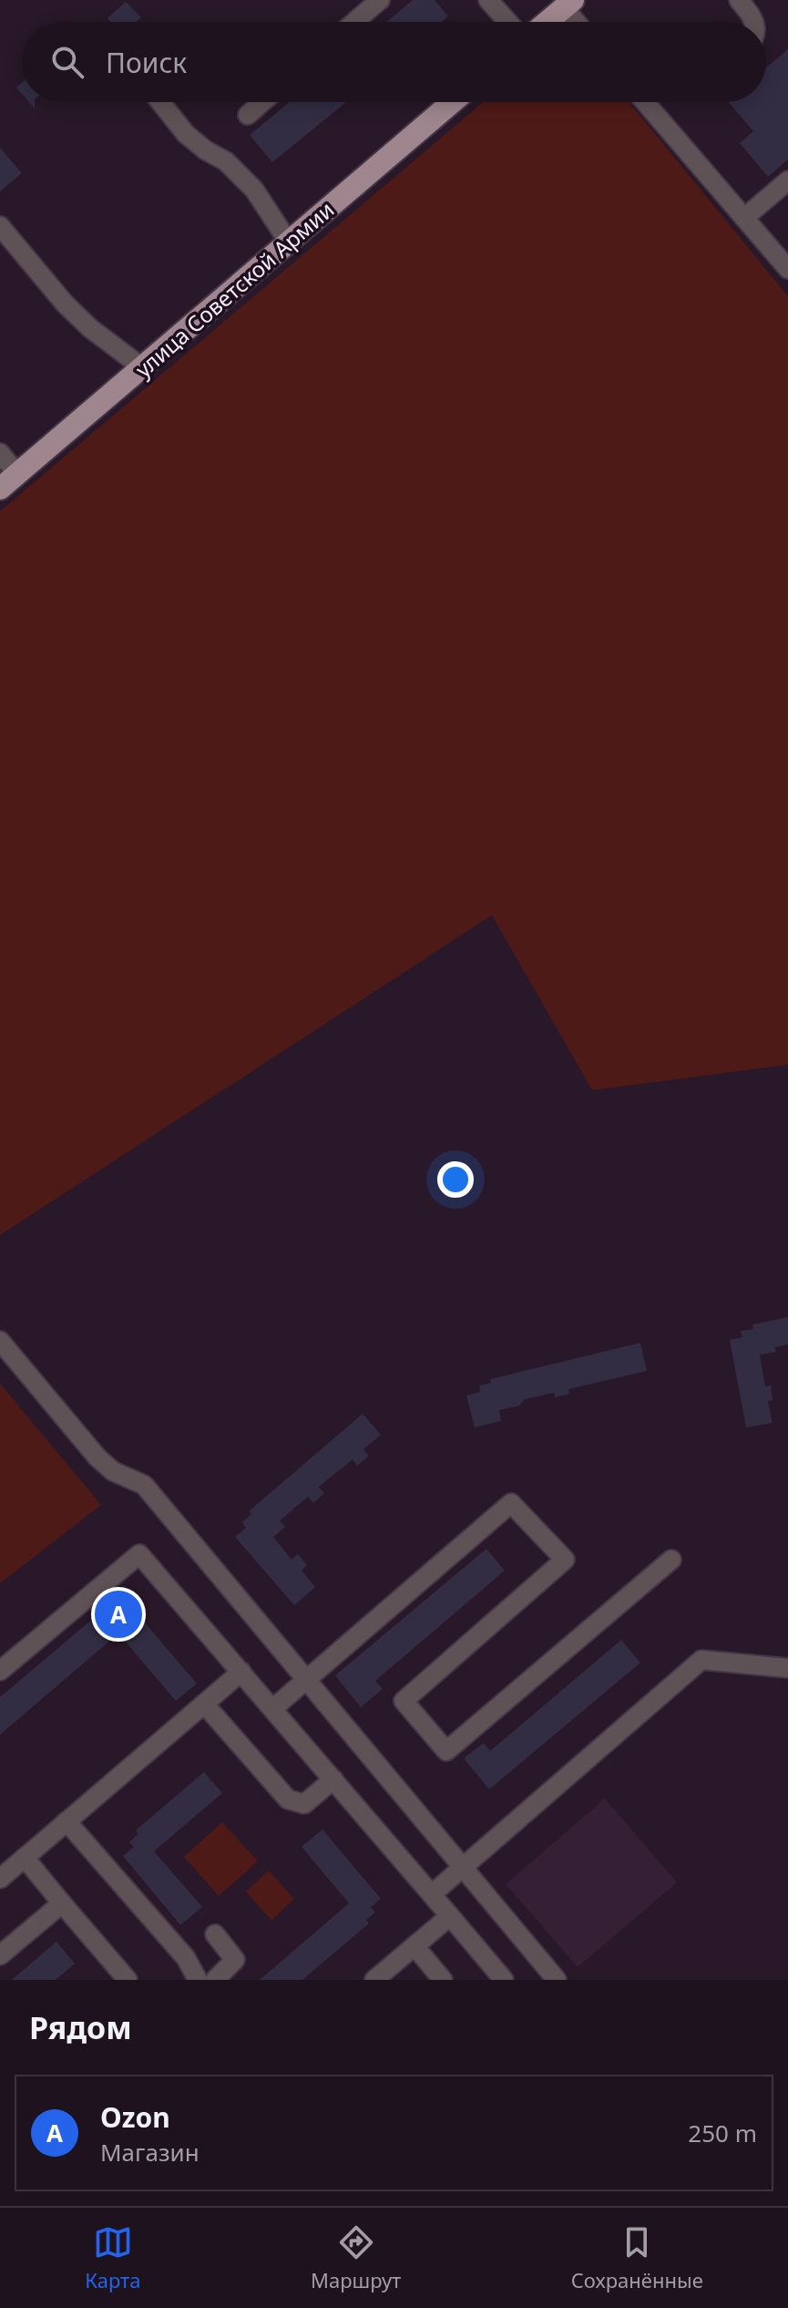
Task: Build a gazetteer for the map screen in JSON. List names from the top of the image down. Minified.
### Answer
{"streets":{"main road":["улица Советской Армии"]},"page":{"search":"Поиск","pins":"A","heading":"Рядом","list":[{"mark":"A","name":"Ozon","note":"Магазин","value":"250 m"}],"nav":["Карта","Маршрут","Сохранённые"]}}
